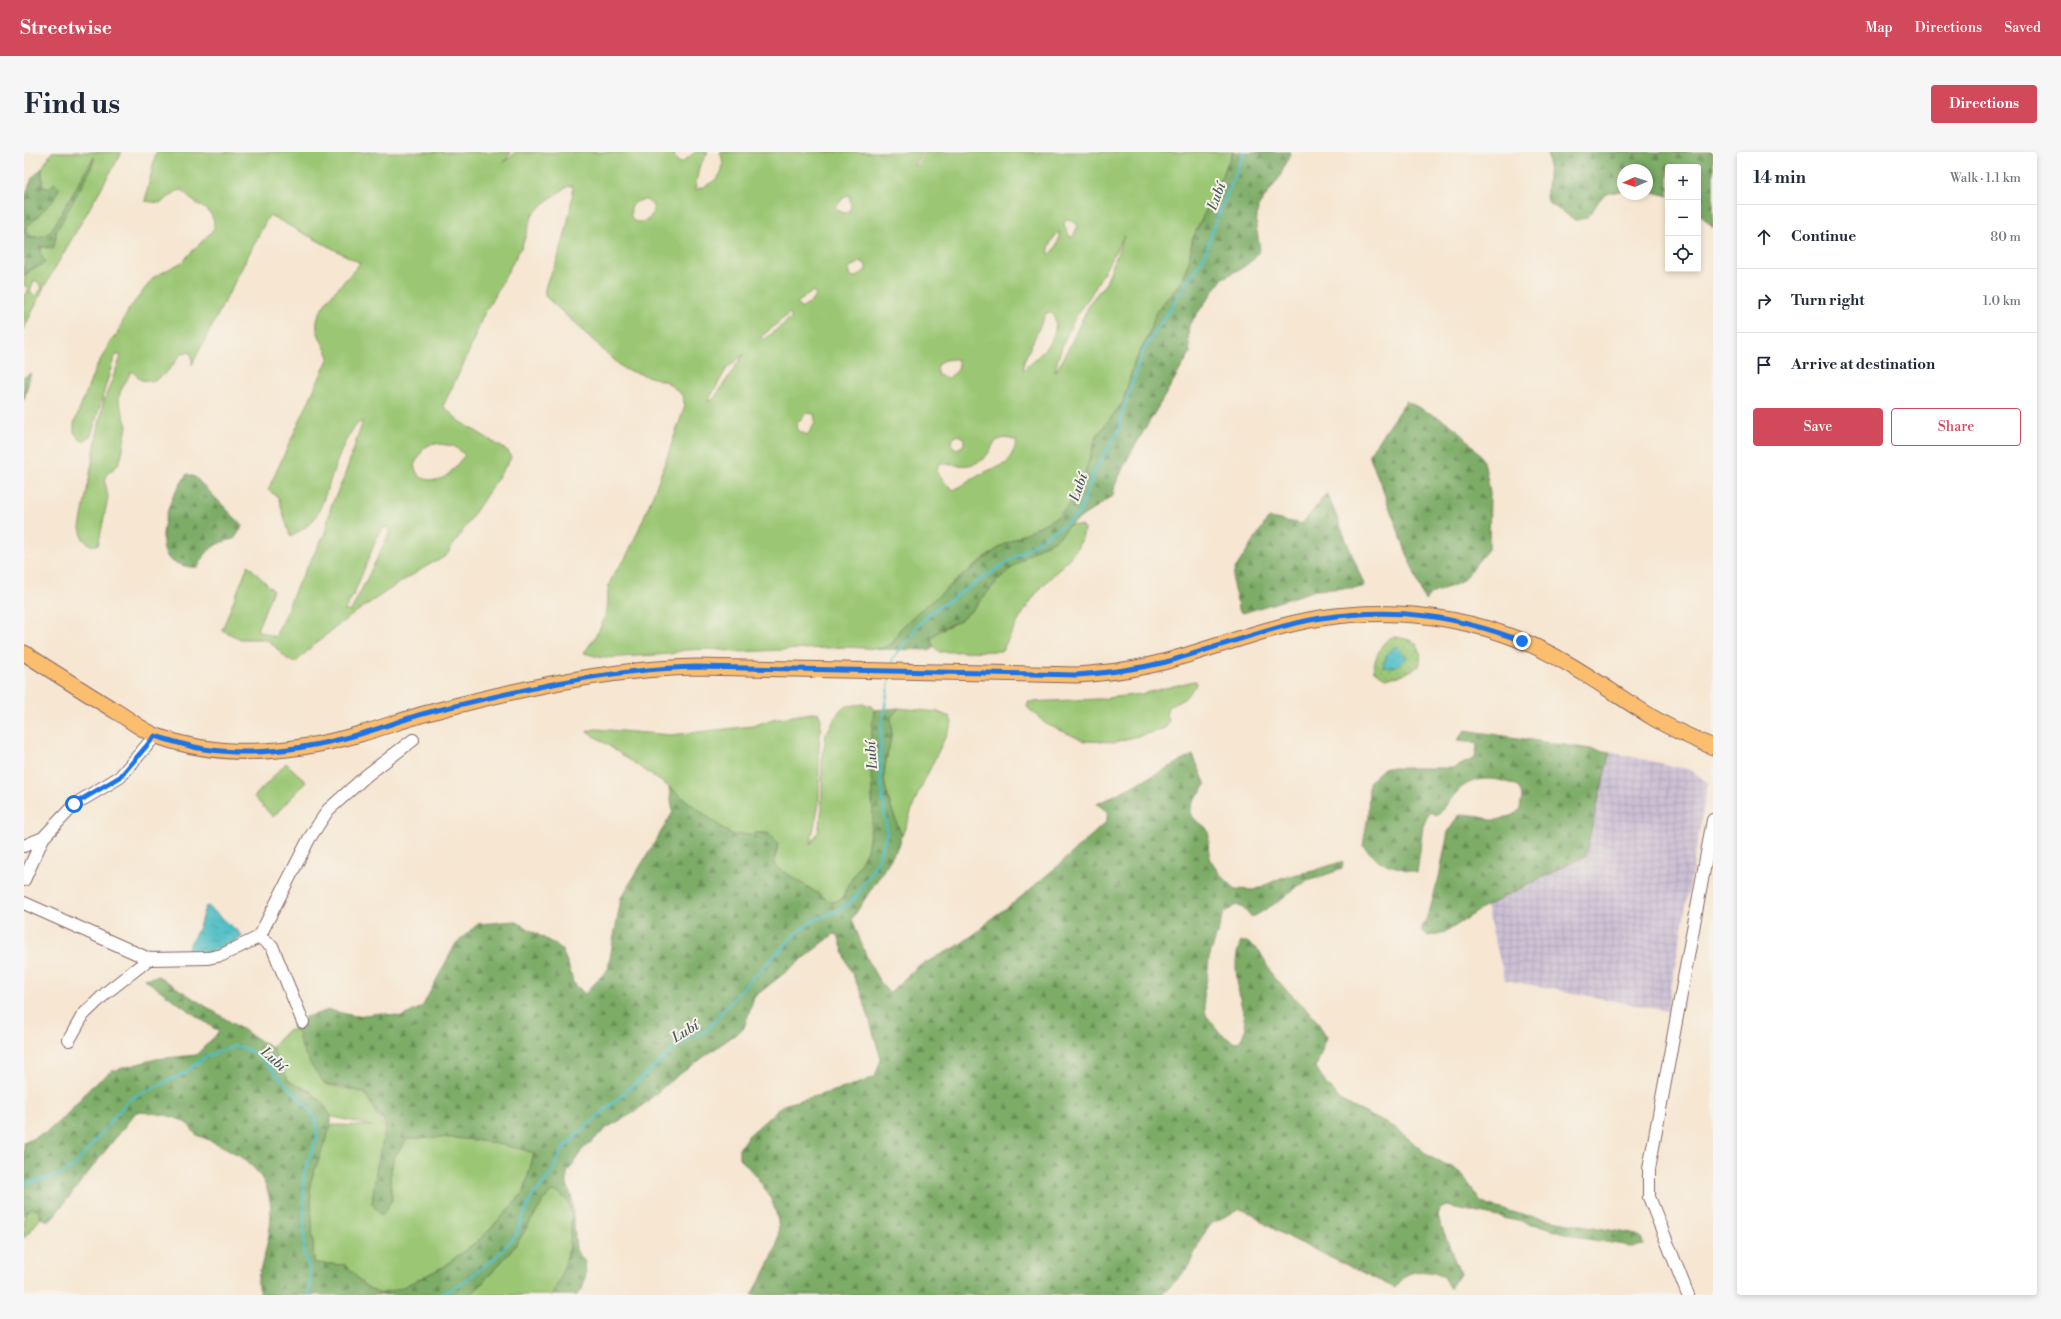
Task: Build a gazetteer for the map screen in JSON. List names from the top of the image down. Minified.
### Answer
{"water":["Lubí"],"north":"left","page":{"header":"Streetwise","nav":["Map","Directions","Saved"],"buttons":["Directions",["Save","Share"]],"title":"Find us","heading":["14 min","Walk · 1.1 km"],"map_buttons":["+","−"],"list":[["Continue","80 m"],["Turn right","1.0 km"],"Arrive at destination"]}}
